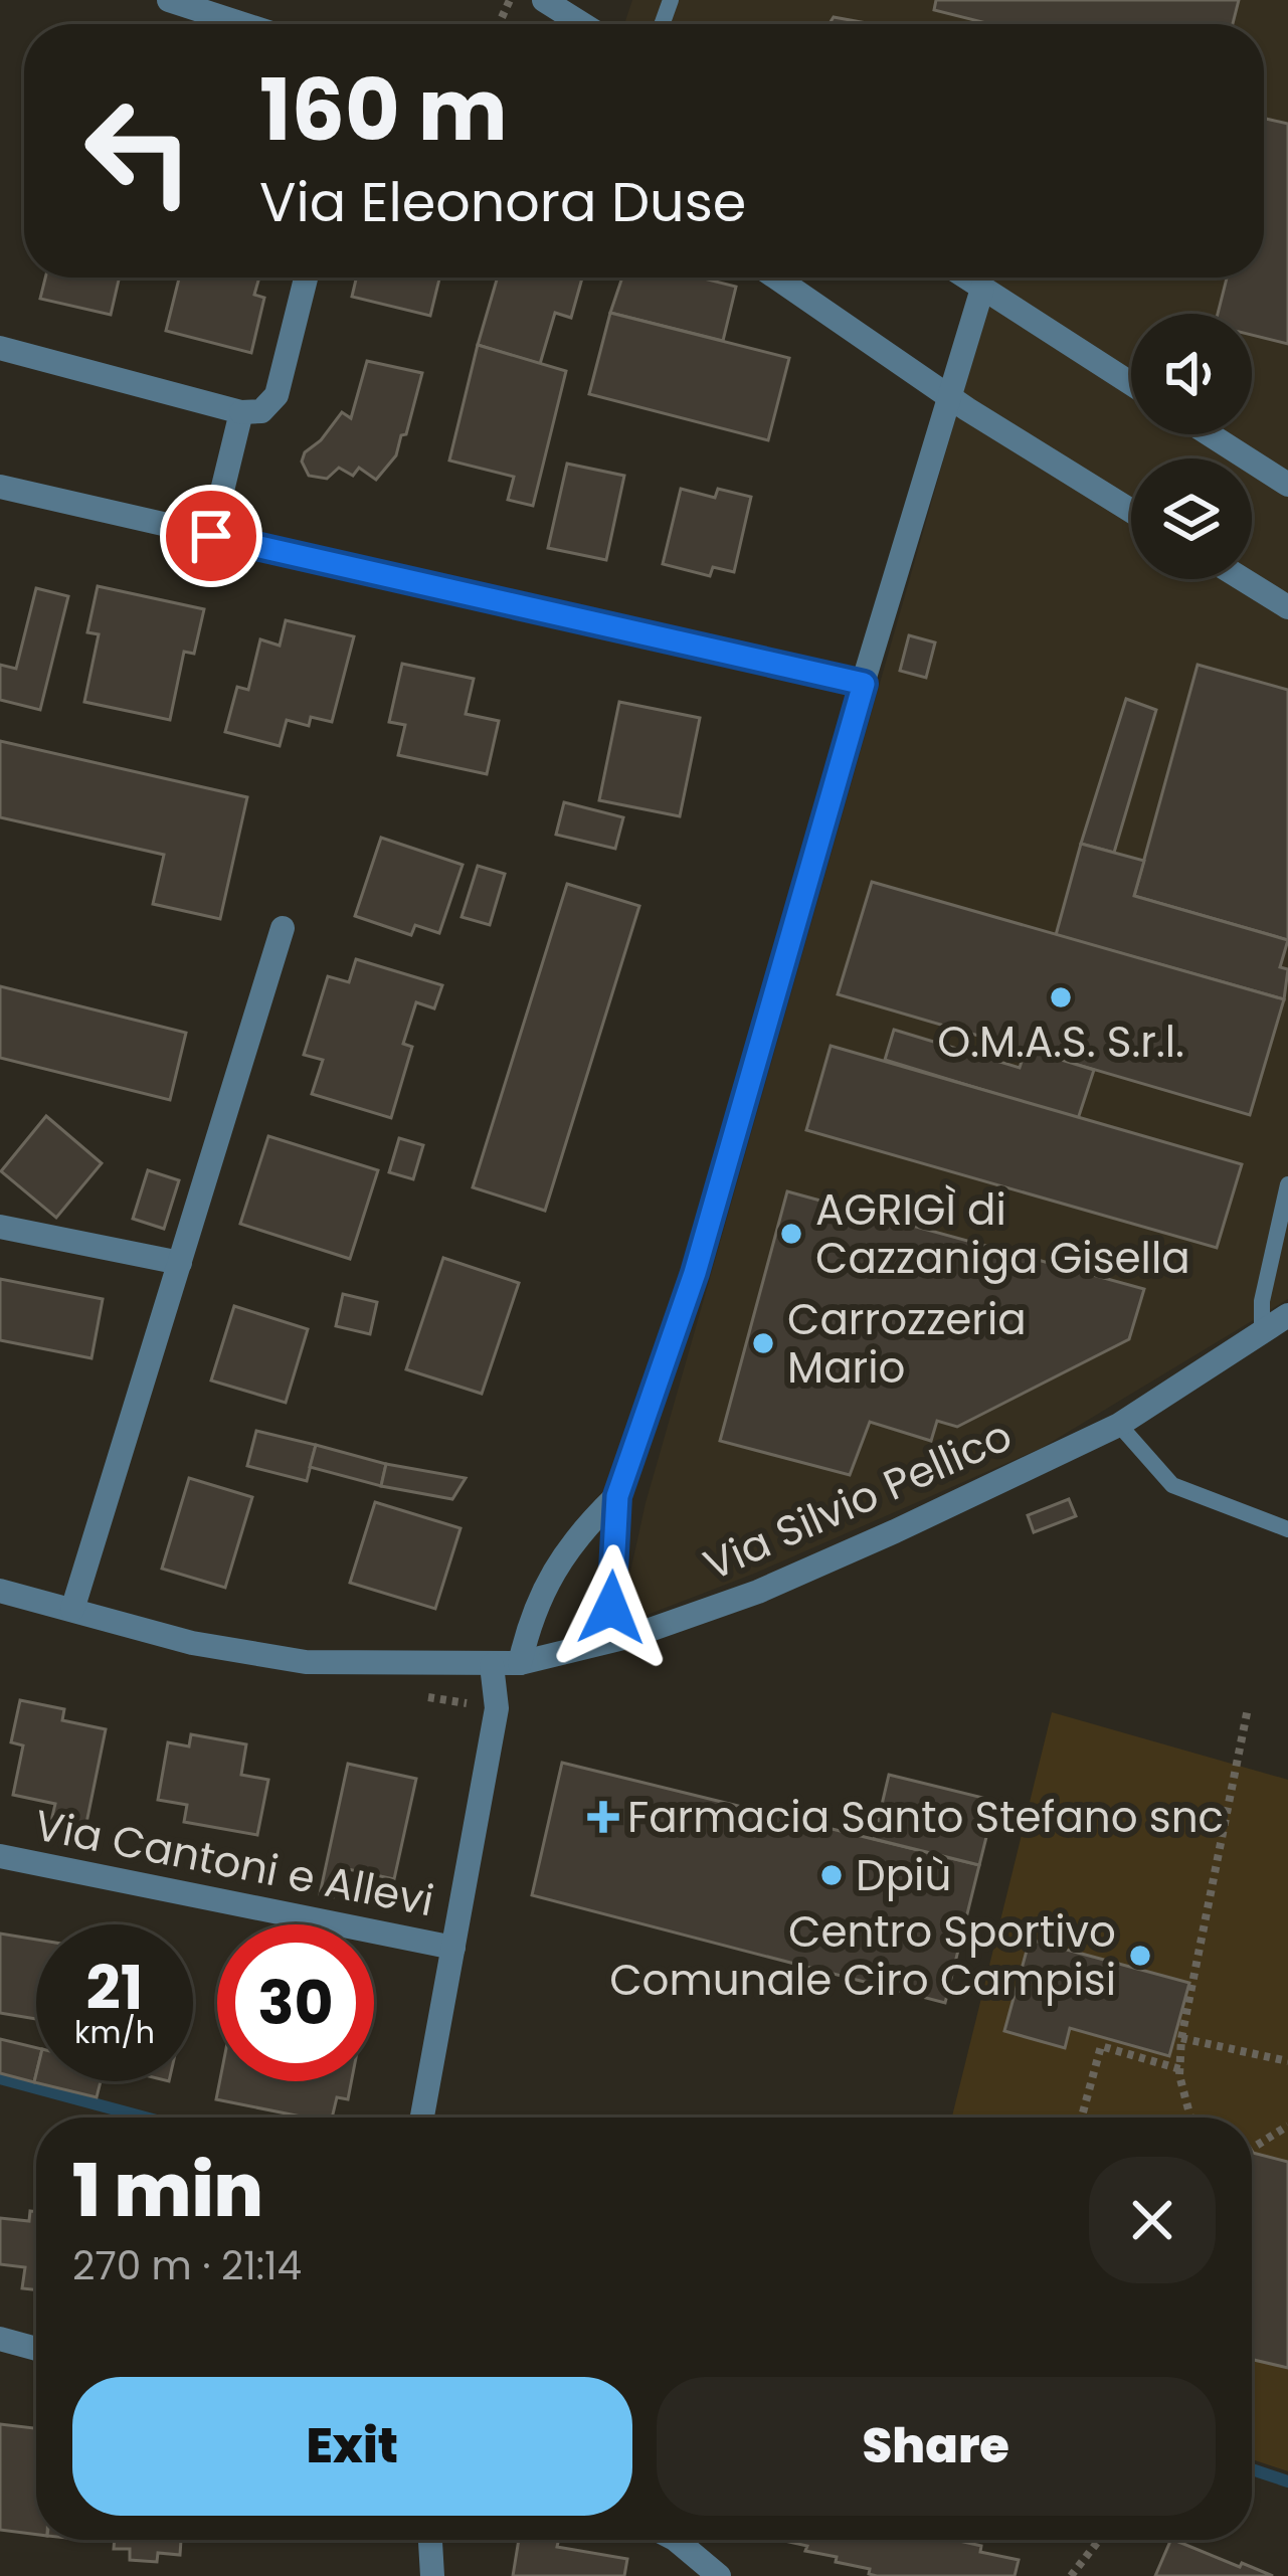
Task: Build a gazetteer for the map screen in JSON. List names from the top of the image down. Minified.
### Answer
{"streets":{"street":["Via Silvio Pellico","Via Cantoni e Allevi"]},"places":{"other":["O.M.A.S. S.r.l.","AGRIGÌ di Cazzaniga Gisella","Carrozzeria Mario","Dpiù","Centro Sportivo Comunale Ciro Campisi"],"health":["Farmacia Santo Stefano snc"]},"page":{"turn":["160 m","Via Eleonora Duse"],"speed":"21 km/h","limit":"30","heading":["1 min","270 m · 21:14"],"buttons":["Exit","Share"]}}
